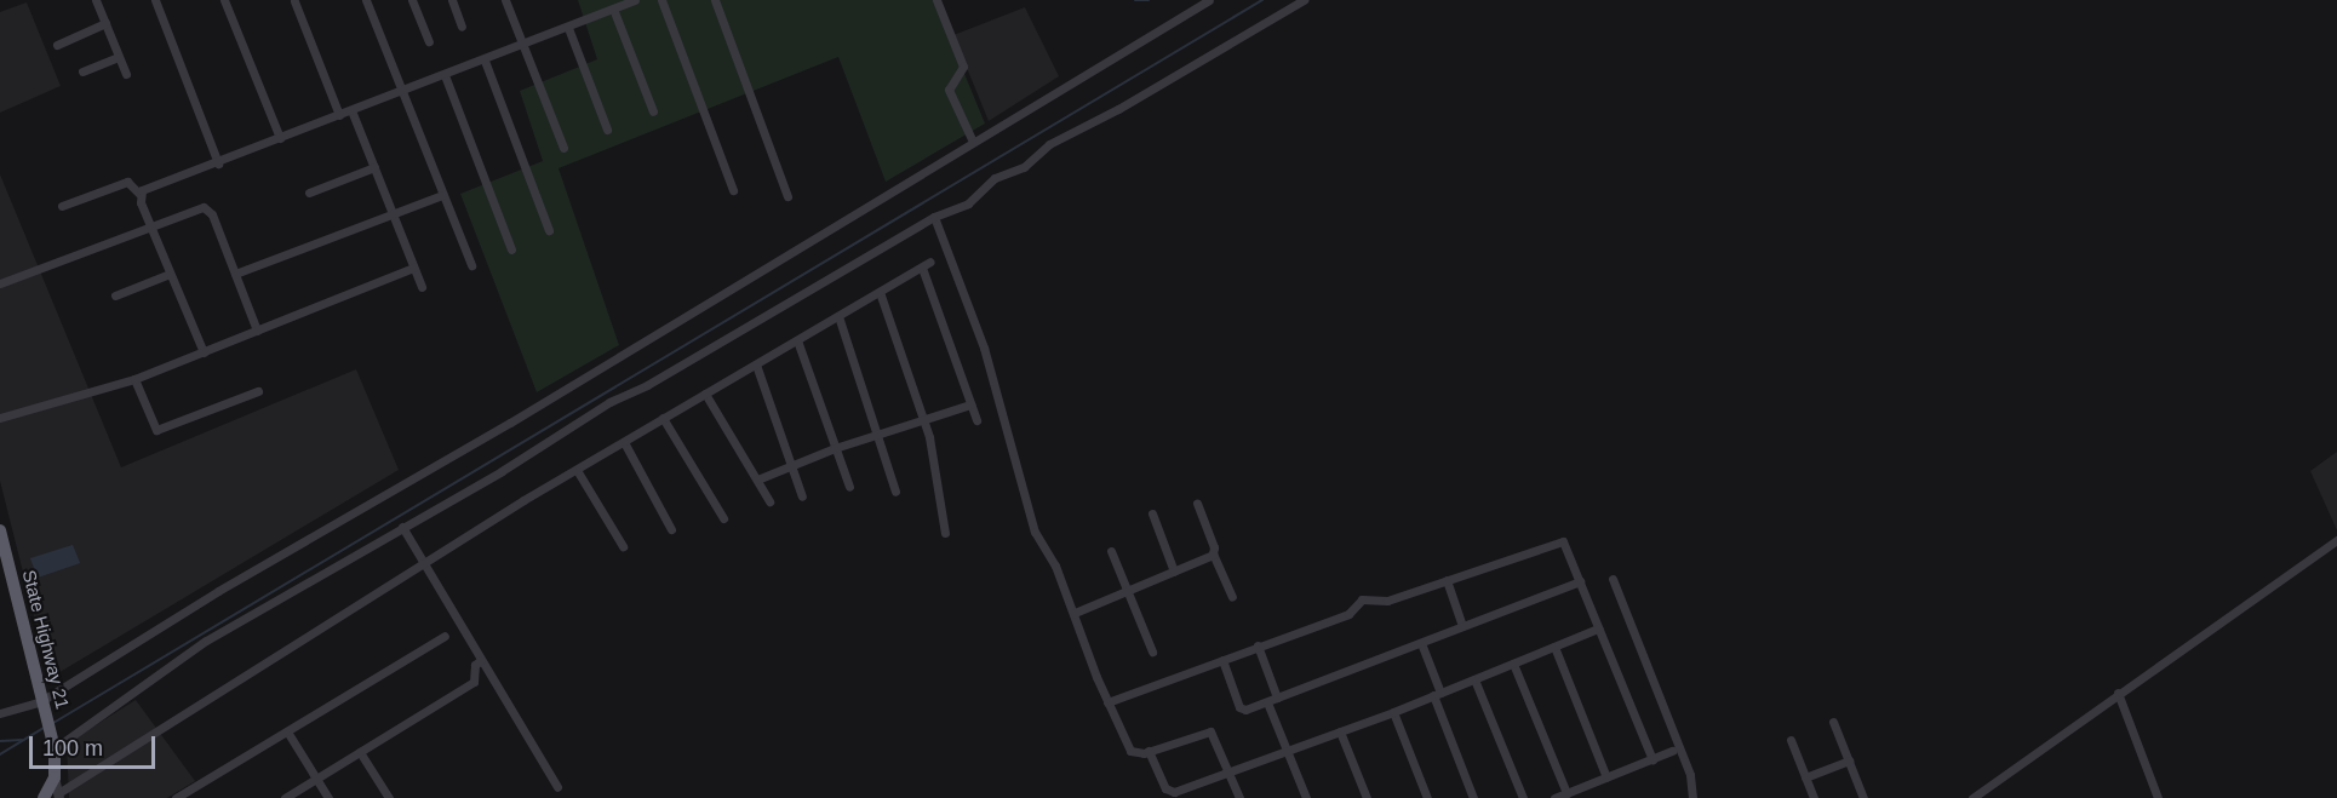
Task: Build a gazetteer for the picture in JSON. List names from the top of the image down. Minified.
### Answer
{"streets":{"highway":["State Highway 21"]},"scale_bar":"100 m"}
